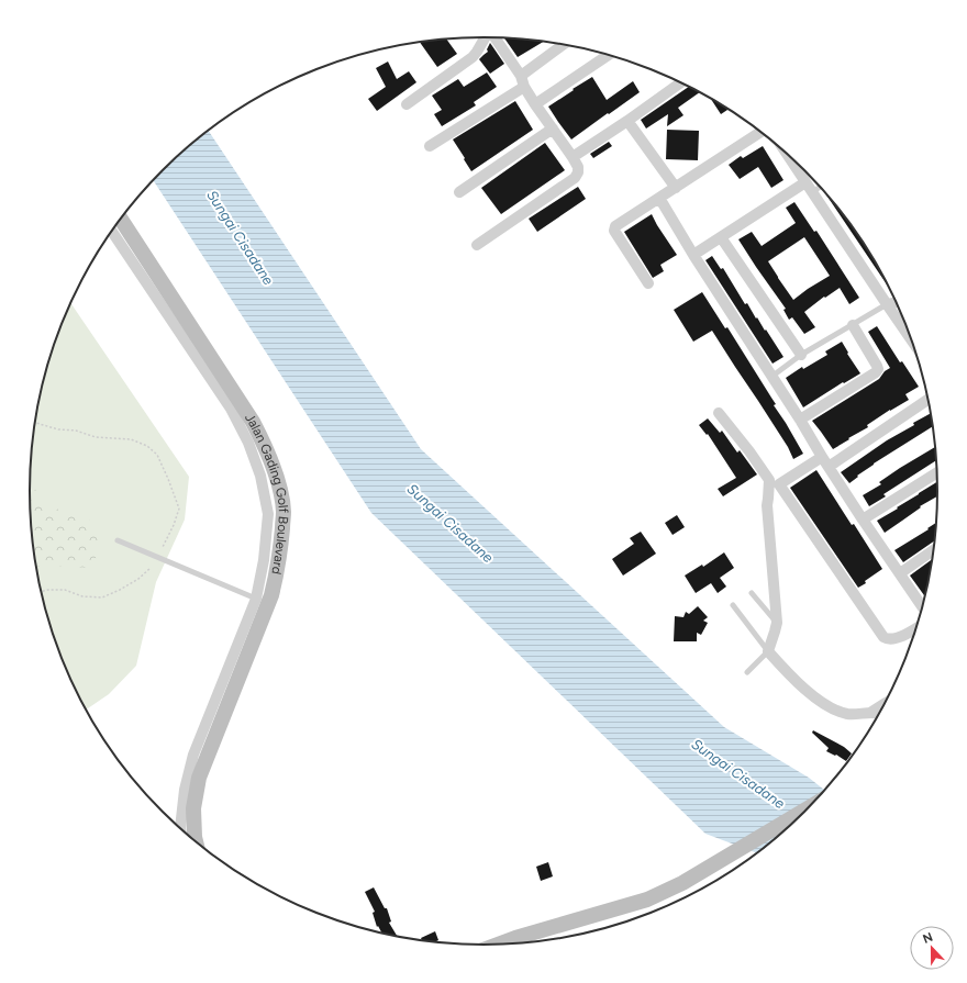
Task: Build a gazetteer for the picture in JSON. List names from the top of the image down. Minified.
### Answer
{"streets":{"main road":["Jalan Gading Golf Boulevard"]},"water":["Sungai Cisadane"],"north":"top"}
